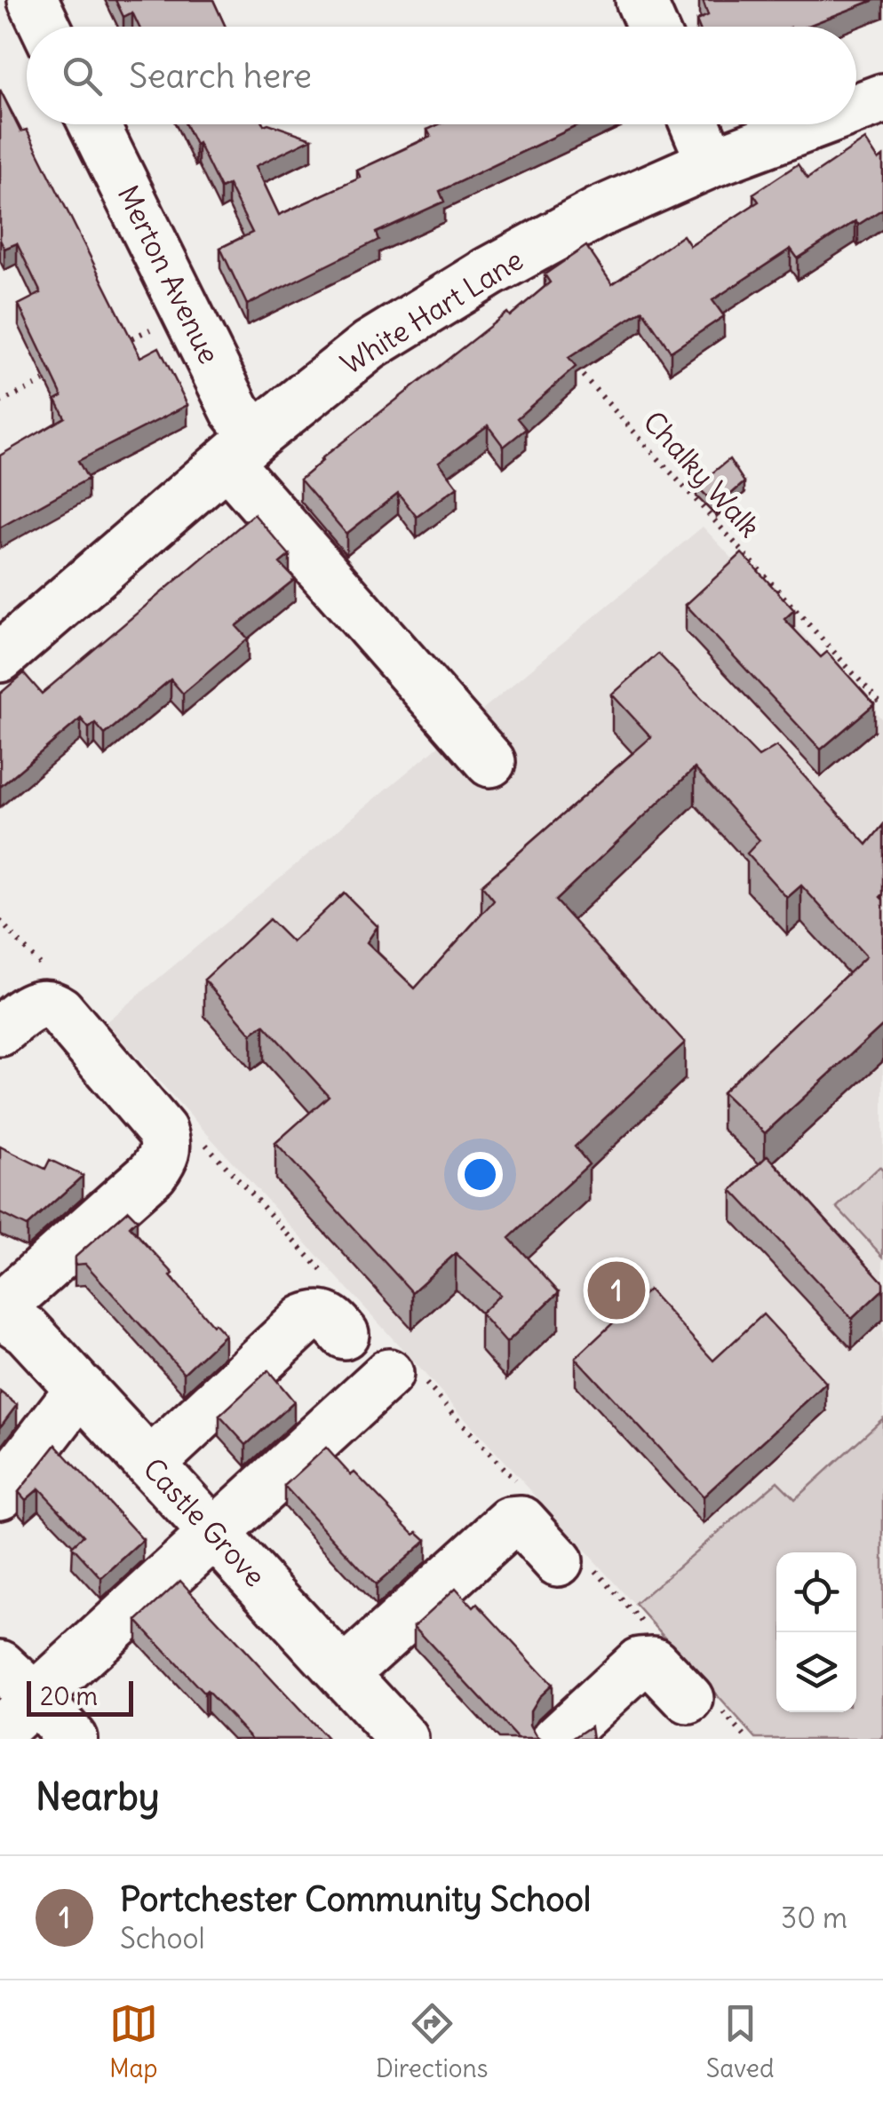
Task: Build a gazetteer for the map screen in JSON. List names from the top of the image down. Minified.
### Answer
{"streets":{"street":["Merton Avenue","White Hart Lane","Castle Grove"],"path":["Chalky Walk"]},"crossings":[["Merton Avenue","White Hart Lane"]],"scale_bar":"20 m","page":{"search":"Search here","pins":"1","scale":"20 m","heading":"Nearby","list":[{"mark":"1","name":"Portchester Community School","note":"School","value":"30 m"}],"nav":["Map","Directions","Saved"]}}
